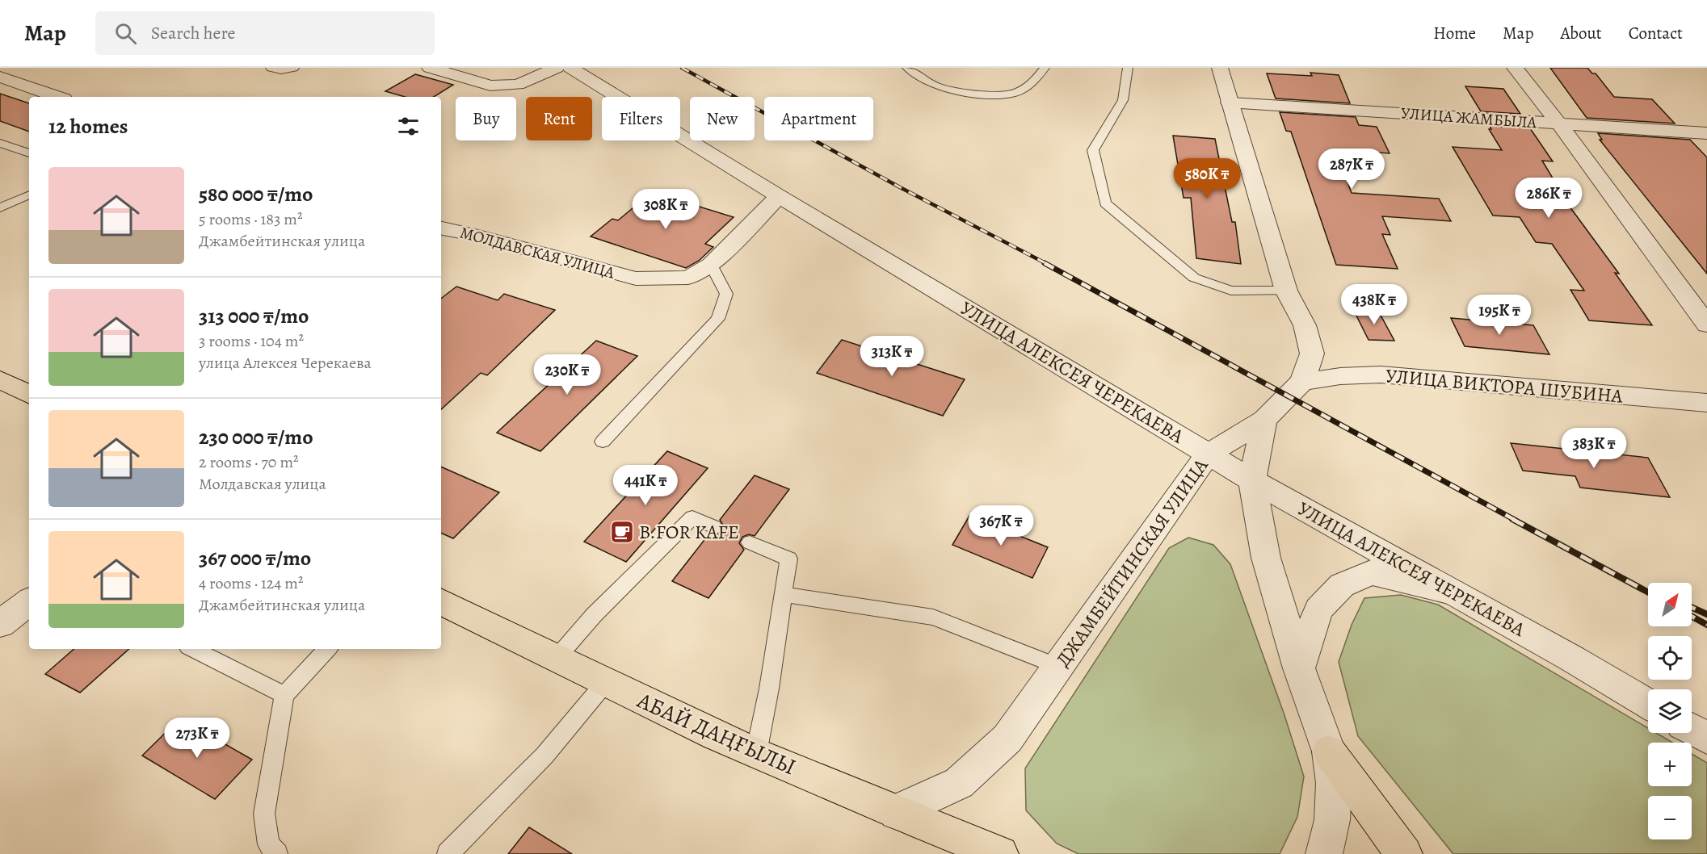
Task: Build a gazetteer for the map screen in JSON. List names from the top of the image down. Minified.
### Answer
{"streets":{"main road":["АБАЙ ДАҢҒЫЛЫ"],"street":["УЛИЦА ЖАМБЫЛА","МОЛДАВСКАЯ УЛИЦА","УЛИЦА АЛЕКСЕЯ ЧЕРЕКАЕВА","УЛИЦА ВИКТОРА ШУБИНА","ДЖАМБЕЙТИНСКАЯ УЛИЦА"]},"crossings":[["УЛИЦА ЖАМБЫЛА","ДЖАМБЕЙТИНСКАЯ УЛИЦА"],["МОЛДАВСКАЯ УЛИЦА","УЛИЦА АЛЕКСЕЯ ЧЕРЕКАЕВА"],["УЛИЦА АЛЕКСЕЯ ЧЕРЕКАЕВА","ДЖАМБЕЙТИНСКАЯ УЛИЦА"],["УЛИЦА ВИКТОРА ШУБИНА","ДЖАМБЕЙТИНСКАЯ УЛИЦА"],["ДЖАМБЕЙТИНСКАЯ УЛИЦА","АБАЙ ДАҢҒЫЛЫ"]],"places":{"cafe":["B.FOR KAFE"]},"north":"top right","page":{"header":"Map","search":"Search here","nav":["Home","Map","About","Contact"],"chip":["Buy","Rent","Filters","New","Apartment"],"heading":"12 homes","price":["287K ₸","580K ₸","286K ₸","308K ₸","438K ₸","195K ₸","313K ₸","230K ₸","383K ₸","441K ₸","367K ₸","273K ₸"],"list":[{"name":"580 000 ₸/mo","note":"5 rooms · 183 m² · Джамбейтинская улица"},{"name":"313 000 ₸/mo","note":"3 rooms · 104 m² · улица Алексея Черекаева"},{"name":"230 000 ₸/mo","note":"2 rooms · 70 m² · Молдавская улица"},{"name":"367 000 ₸/mo","note":"4 rooms · 124 m² · Джамбейтинская улица"}],"map_buttons":["+","−"]}}
